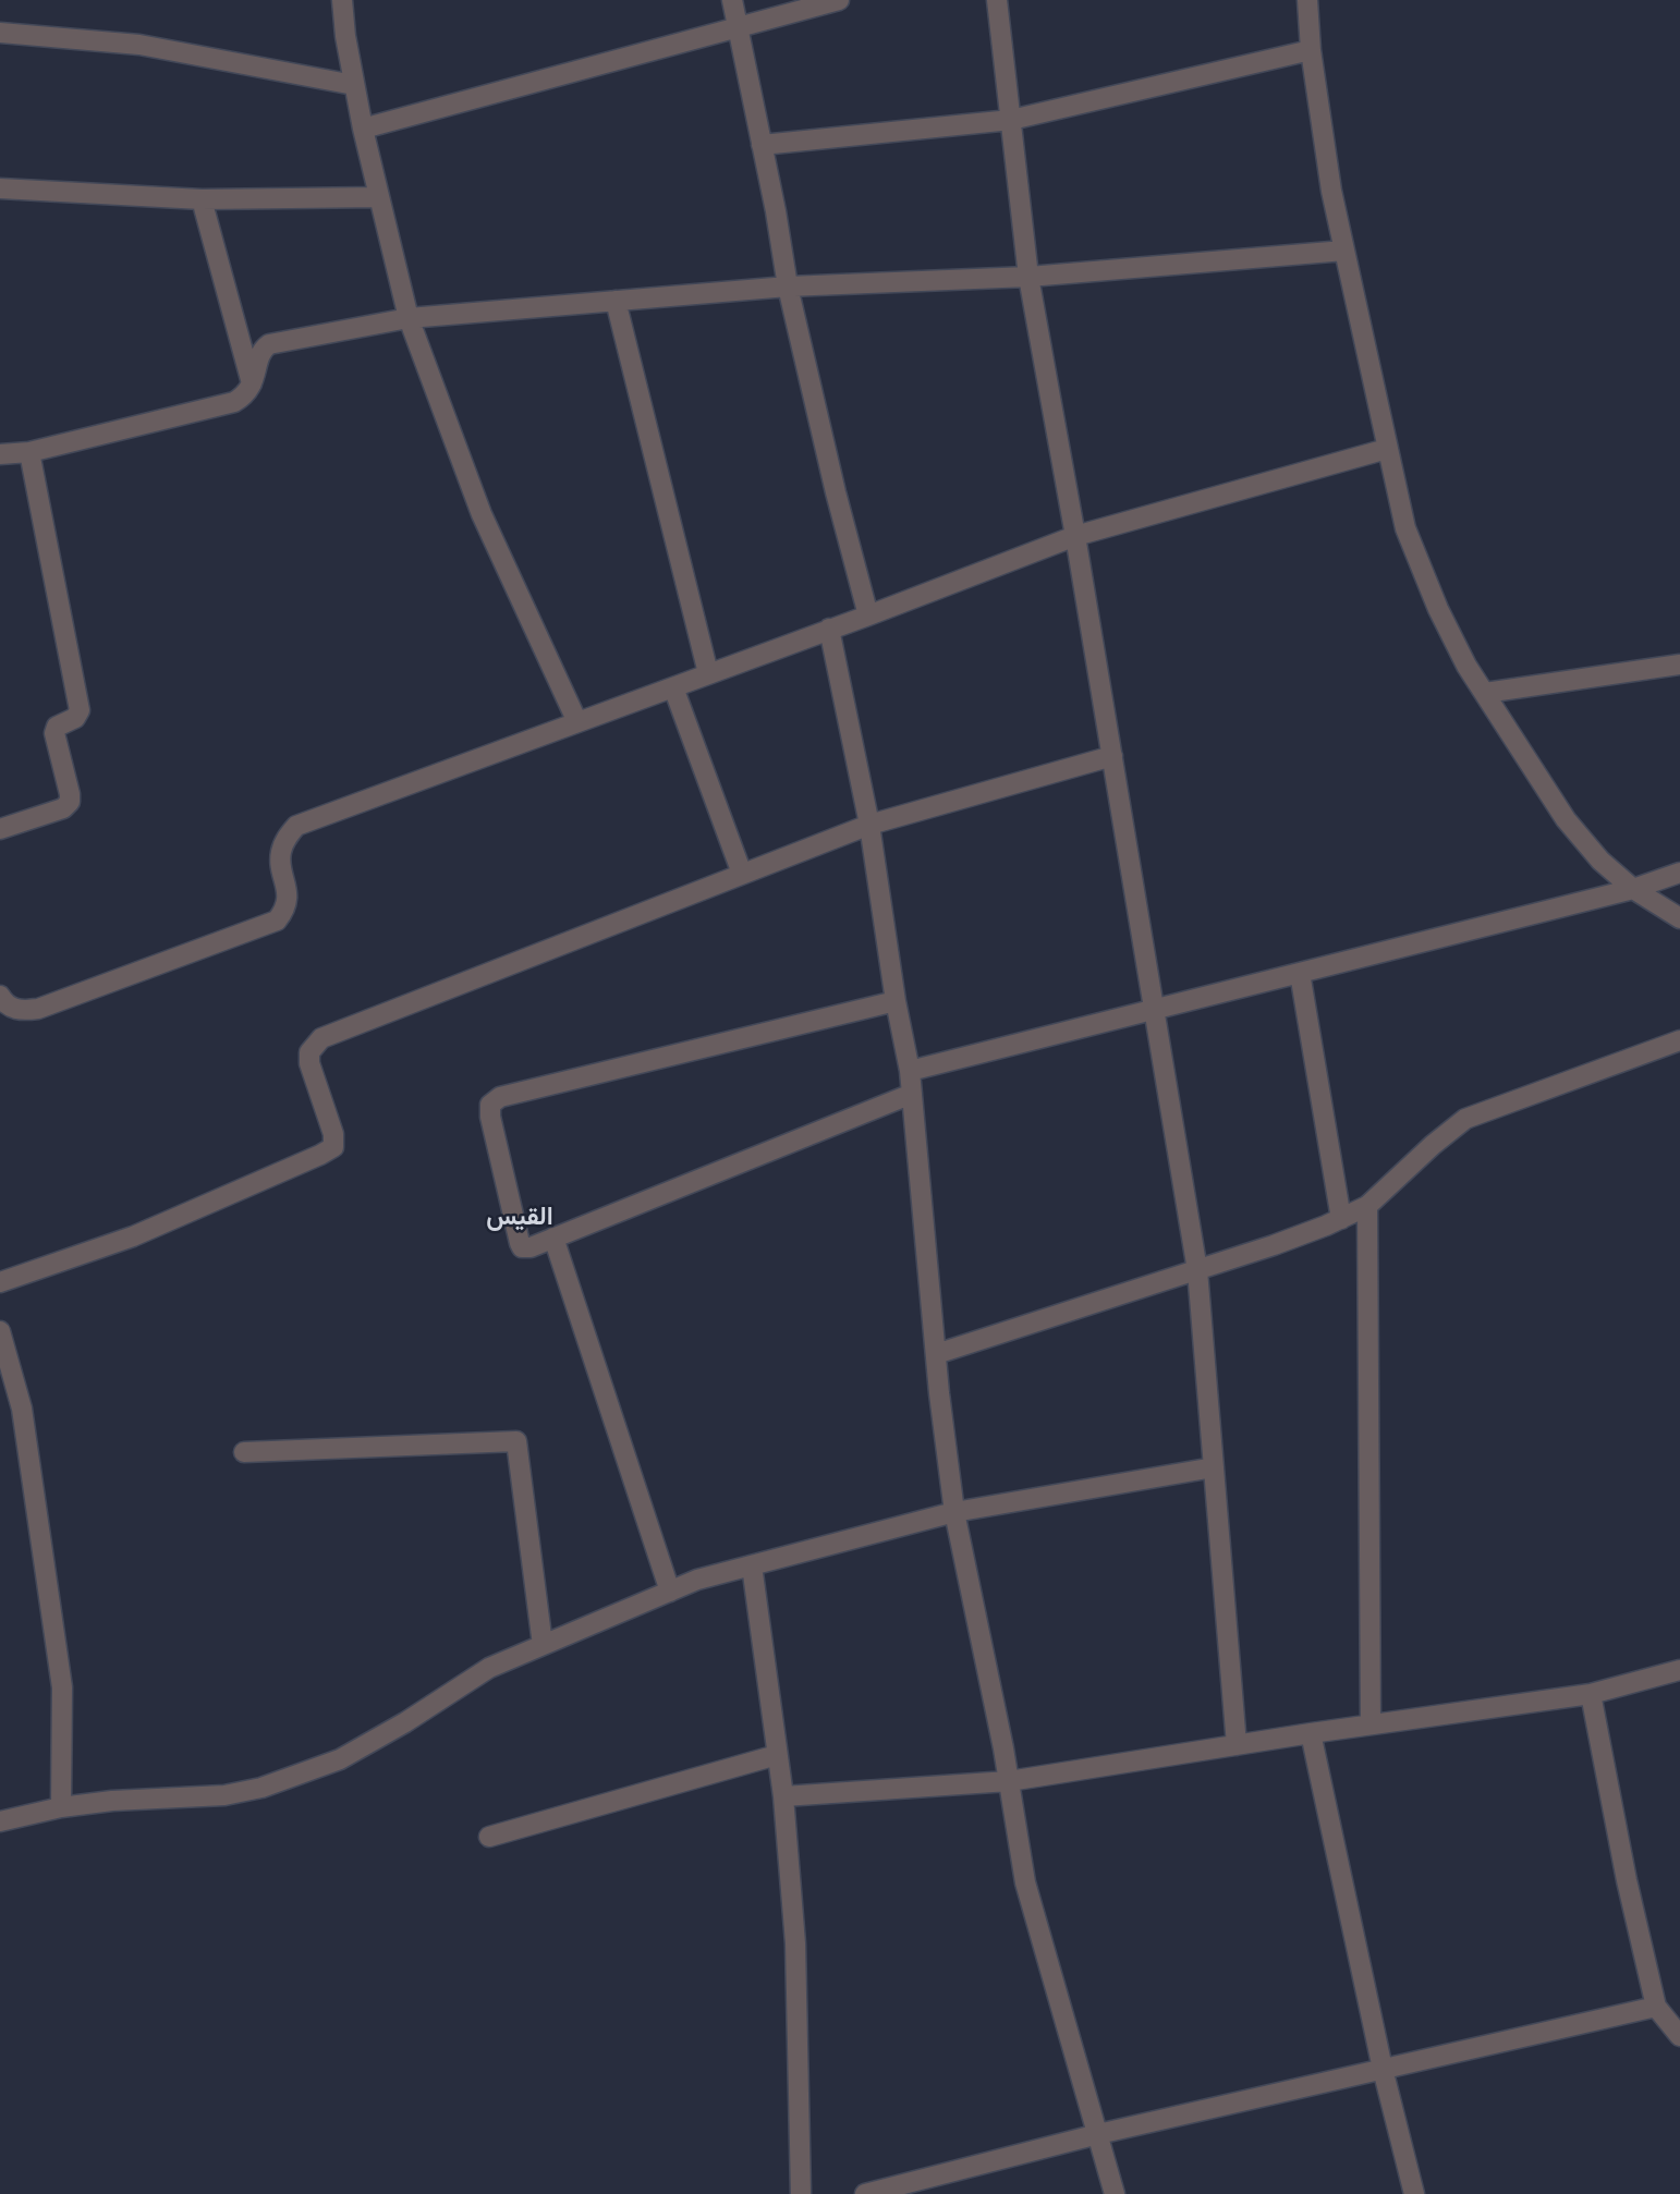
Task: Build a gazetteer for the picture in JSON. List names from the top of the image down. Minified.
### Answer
{"districts":["القيس"]}
